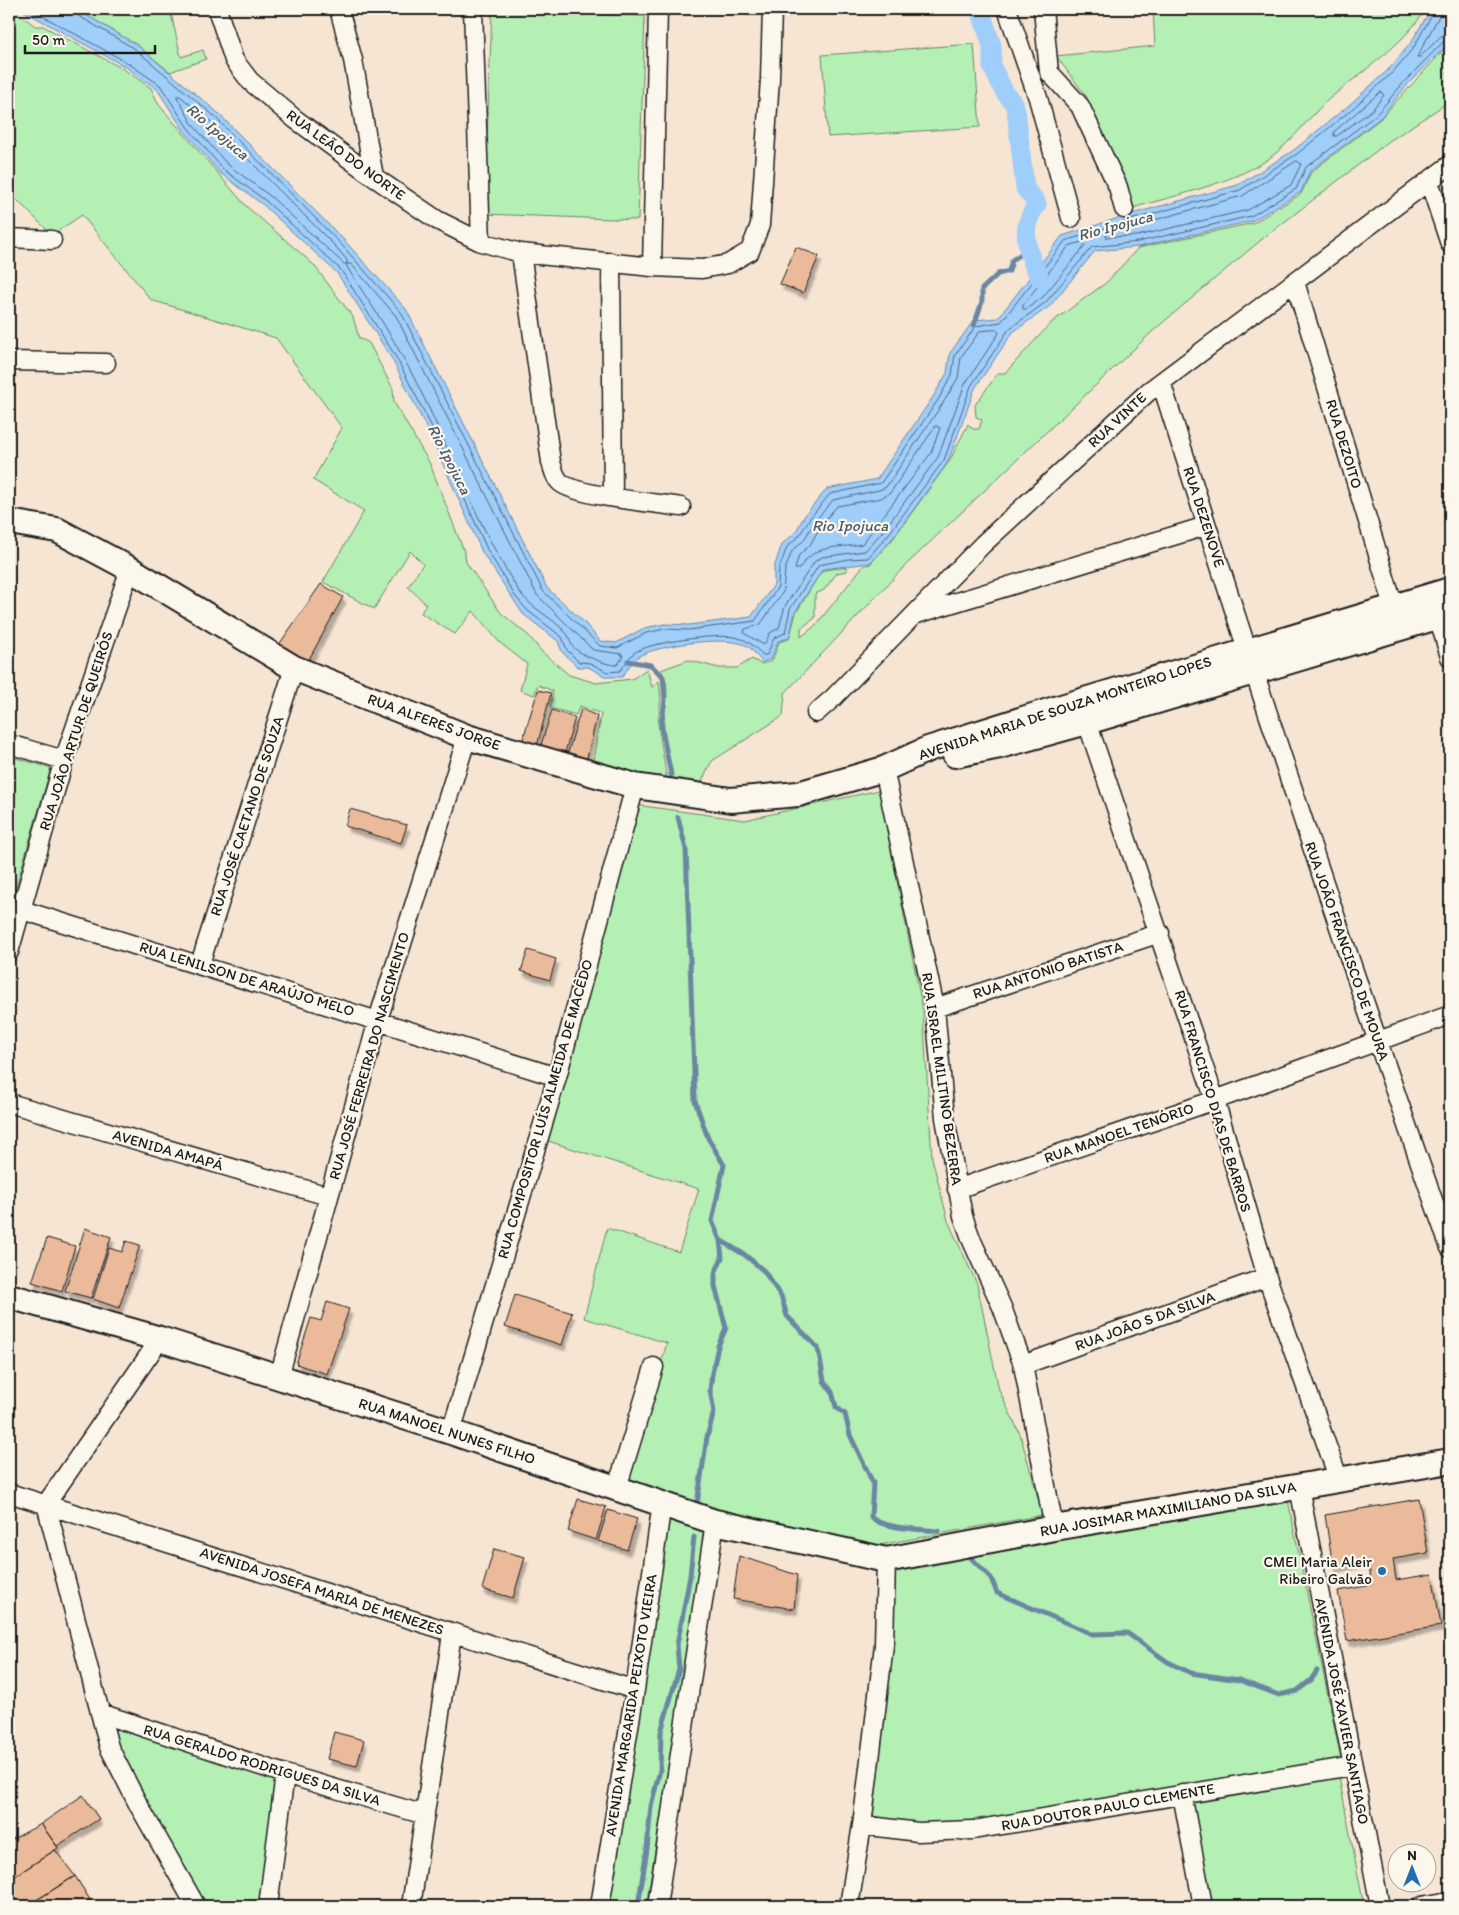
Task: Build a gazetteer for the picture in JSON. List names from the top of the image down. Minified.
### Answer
{"streets":{"street":["RUA LEÃO DO NORTE","RUA VINTE","RUA DEZOITO","RUA DEZENOVE","AVENIDA MARIA DE SOUZA MONTEIRO LOPES","RUA ALFERES JORGE","RUA JOÃO ARTUR DE QUEIRÓS","RUA JOSÉ CAETANO DE SOUZA","RUA JOÃO FRANCISCO DE MOURA","RUA ANTONIO BATISTA","RUA LENILSON DE ARAÚJO MELO","RUA JOSÉ FERREIRA DO NASCIMENTO","RUA ISRAEL MILITINO BEZERRA","RUA FRANCISCO DIAS DE BARROS","RUA COMPOSITOR LUÍS ALMEIDA DE MACÊDO","RUA MANOEL TENÓRIO","AVENIDA AMAPÁ","RUA JOÃO S DA SILVA","RUA MANOEL NUNES FILHO","RUA JOSIMAR MAXIMILIANO DA SILVA","AVENIDA JOSEFA MARIA DE MENEZES","AVENIDA MARGARIDA PEIXOTO VIEIRA","AVENIDA JOSÉ XAVIER SANTIAGO","RUA GERALDO RODRIGUES DA SILVA","RUA DOUTOR PAULO CLEMENTE"]},"crossings":[["RUA VINTE","RUA DEZOITO"],["RUA VINTE","RUA DEZENOVE"],["RUA DEZOITO","AVENIDA MARIA DE SOUZA MONTEIRO LOPES"],["RUA DEZENOVE","AVENIDA MARIA DE SOUZA MONTEIRO LOPES"],["RUA DEZENOVE","RUA JOÃO FRANCISCO DE MOURA"],["AVENIDA MARIA DE SOUZA MONTEIRO LOPES","RUA ALFERES JORGE"],["AVENIDA MARIA DE SOUZA MONTEIRO LOPES","RUA JOÃO FRANCISCO DE MOURA"],["AVENIDA MARIA DE SOUZA MONTEIRO LOPES","RUA ISRAEL MILITINO BEZERRA"],["AVENIDA MARIA DE SOUZA MONTEIRO LOPES","RUA FRANCISCO DIAS DE BARROS"],["RUA ALFERES JORGE","RUA JOÃO ARTUR DE QUEIRÓS"],["RUA ALFERES JORGE","RUA JOSÉ CAETANO DE SOUZA"],["RUA ALFERES JORGE","RUA JOSÉ FERREIRA DO NASCIMENTO"],["RUA ALFERES JORGE","RUA ISRAEL MILITINO BEZERRA"],["RUA ALFERES JORGE","RUA COMPOSITOR LUÍS ALMEIDA DE MACÊDO"],["RUA JOÃO ARTUR DE QUEIRÓS","RUA LENILSON DE ARAÚJO MELO"],["RUA JOSÉ CAETANO DE SOUZA","RUA LENILSON DE ARAÚJO MELO"],["RUA JOÃO FRANCISCO DE MOURA","RUA MANOEL TENÓRIO"],["RUA ANTONIO BATISTA","RUA ISRAEL MILITINO BEZERRA"],["RUA ANTONIO BATISTA","RUA FRANCISCO DIAS DE BARROS"],["RUA LENILSON DE ARAÚJO MELO","RUA JOSÉ FERREIRA DO NASCIMENTO"],["RUA LENILSON DE ARAÚJO MELO","RUA COMPOSITOR LUÍS ALMEIDA DE MACÊDO"],["RUA JOSÉ FERREIRA DO NASCIMENTO","AVENIDA AMAPÁ"],["RUA JOSÉ FERREIRA DO NASCIMENTO","RUA MANOEL NUNES FILHO"],["RUA ISRAEL MILITINO BEZERRA","RUA MANOEL TENÓRIO"],["RUA ISRAEL MILITINO BEZERRA","RUA JOÃO S DA SILVA"],["RUA ISRAEL MILITINO BEZERRA","RUA JOSIMAR MAXIMILIANO DA SILVA"],["RUA FRANCISCO DIAS DE BARROS","RUA MANOEL TENÓRIO"],["RUA FRANCISCO DIAS DE BARROS","RUA JOÃO S DA SILVA"],["RUA FRANCISCO DIAS DE BARROS","RUA JOSIMAR MAXIMILIANO DA SILVA"],["RUA COMPOSITOR LUÍS ALMEIDA DE MACÊDO","RUA MANOEL NUNES FILHO"],["RUA MANOEL NUNES FILHO","RUA JOSIMAR MAXIMILIANO DA SILVA"],["RUA MANOEL NUNES FILHO","AVENIDA MARGARIDA PEIXOTO VIEIRA"],["RUA JOSIMAR MAXIMILIANO DA SILVA","AVENIDA JOSÉ XAVIER SANTIAGO"],["AVENIDA JOSEFA MARIA DE MENEZES","AVENIDA MARGARIDA PEIXOTO VIEIRA"],["AVENIDA JOSÉ XAVIER SANTIAGO","RUA DOUTOR PAULO CLEMENTE"]],"water":["Rio Ipojuca"],"places":["CMEI Maria Aleir Ribeiro Galvão"],"scale_bar":"50 m","north":"top"}
